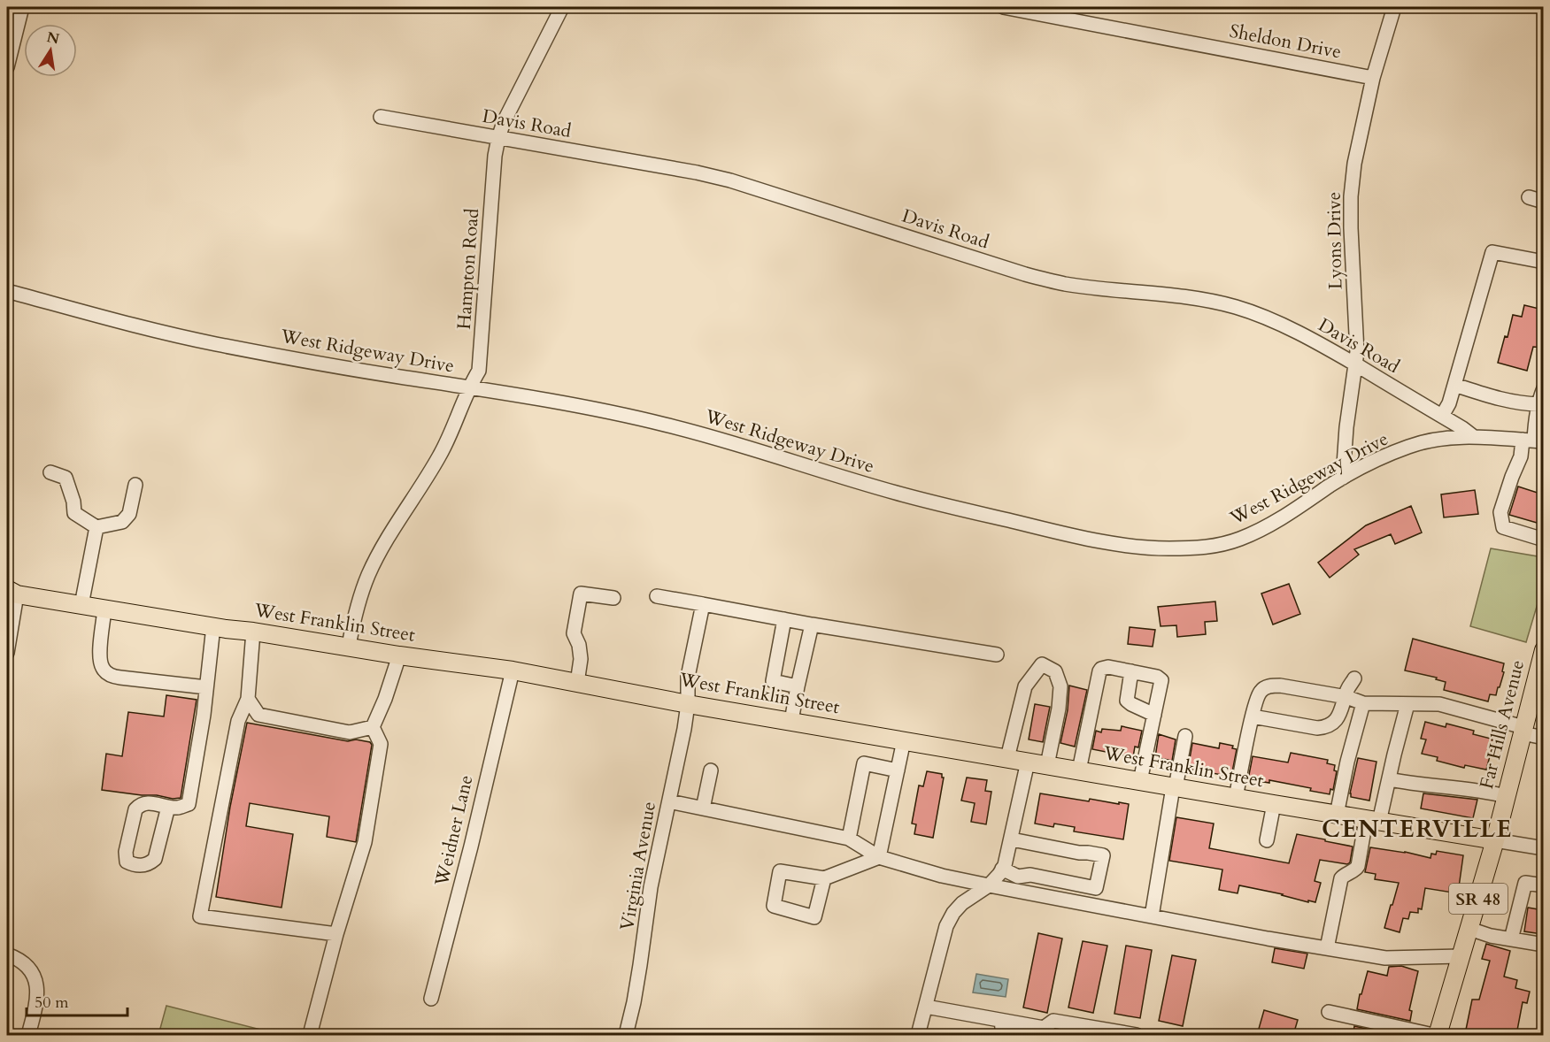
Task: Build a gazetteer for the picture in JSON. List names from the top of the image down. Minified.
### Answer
{"streets":{"main road":["West Franklin Street","Far Hills Avenue","SR 48"],"street":["Sheldon Drive","Davis Road","Lyons Drive","Hampton Road","West Ridgeway Drive","Weidner Lane","Virginia Avenue"]},"crossings":[["Sheldon Drive","Lyons Drive"],["Davis Road","Lyons Drive"],["Davis Road","Hampton Road"],["Davis Road","West Ridgeway Drive"],["Lyons Drive","West Ridgeway Drive"],["Hampton Road","West Ridgeway Drive"],["Hampton Road","West Franklin Street"],["West Franklin Street","Far Hills Avenue"],["West Franklin Street","Weidner Lane"],["West Franklin Street","Virginia Avenue"],["West Franklin Street","SR 48"],["Far Hills Avenue","SR 48"]],"districts":["CENTERVILLE"],"scale_bar":"50 m","north":"top"}
